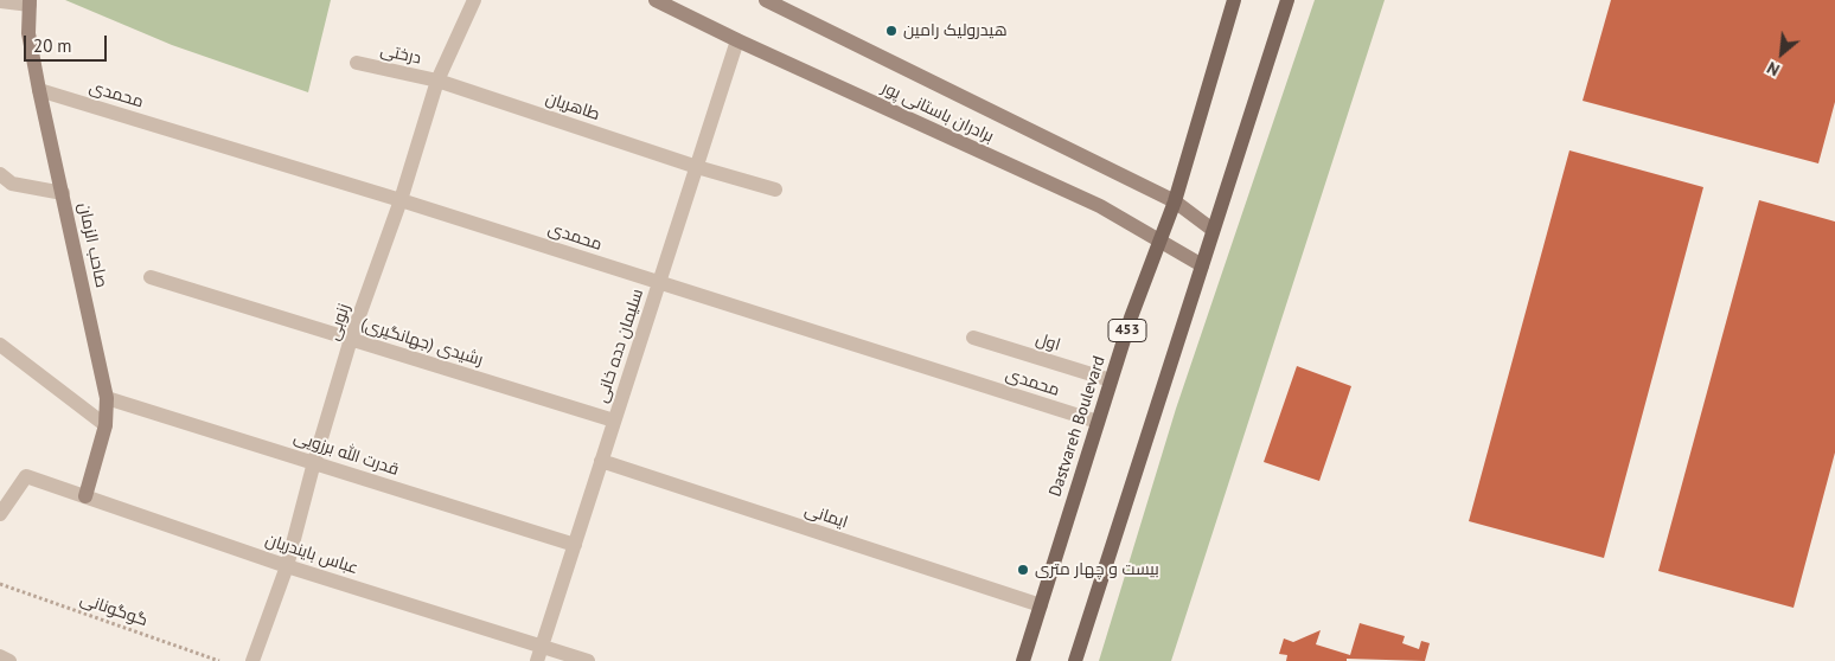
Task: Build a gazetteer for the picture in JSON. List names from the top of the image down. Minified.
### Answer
{"streets":{"main road":["453","Dastvareh Boulevard"],"street":["درختی","محمدی","طاهریان","برادران باستانی پور","صاحب الزمان","زنوبی","رشیدی (جهانگیری)","اول","سلیمان دده خانی","قدرت الله برزویی","ایمانی","عباس بایندریان"],"path":["گوگونانی"]},"crossings":[["درختی","طاهریان"],["درختی","زنوبی"],["محمدی","صاحب الزمان"],["محمدی","زنوبی"],["محمدی","سلیمان دده خانی"],["محمدی","Dastvareh Boulevard"],["طاهریان","زنوبی"],["طاهریان","سلیمان دده خانی"],["برادران باستانی پور","سلیمان دده خانی"],["برادران باستانی پور","Dastvareh Boulevard"],["صاحب الزمان","قدرت الله برزویی"],["صاحب الزمان","عباس بایندریان"],["زنوبی","رشیدی (جهانگیری)"],["زنوبی","قدرت الله برزویی"],["زنوبی","عباس بایندریان"],["رشیدی (جهانگیری)","سلیمان دده خانی"],["اول","Dastvareh Boulevard"],["سلیمان دده خانی","قدرت الله برزویی"],["سلیمان دده خانی","ایمانی"],["سلیمان دده خانی","عباس بایندریان"],["Dastvareh Boulevard","ایمانی"]],"places":["هیدرولیک رامین","بیست و چهار متری"],"scale_bar":"20 m","north":"bottom left"}
